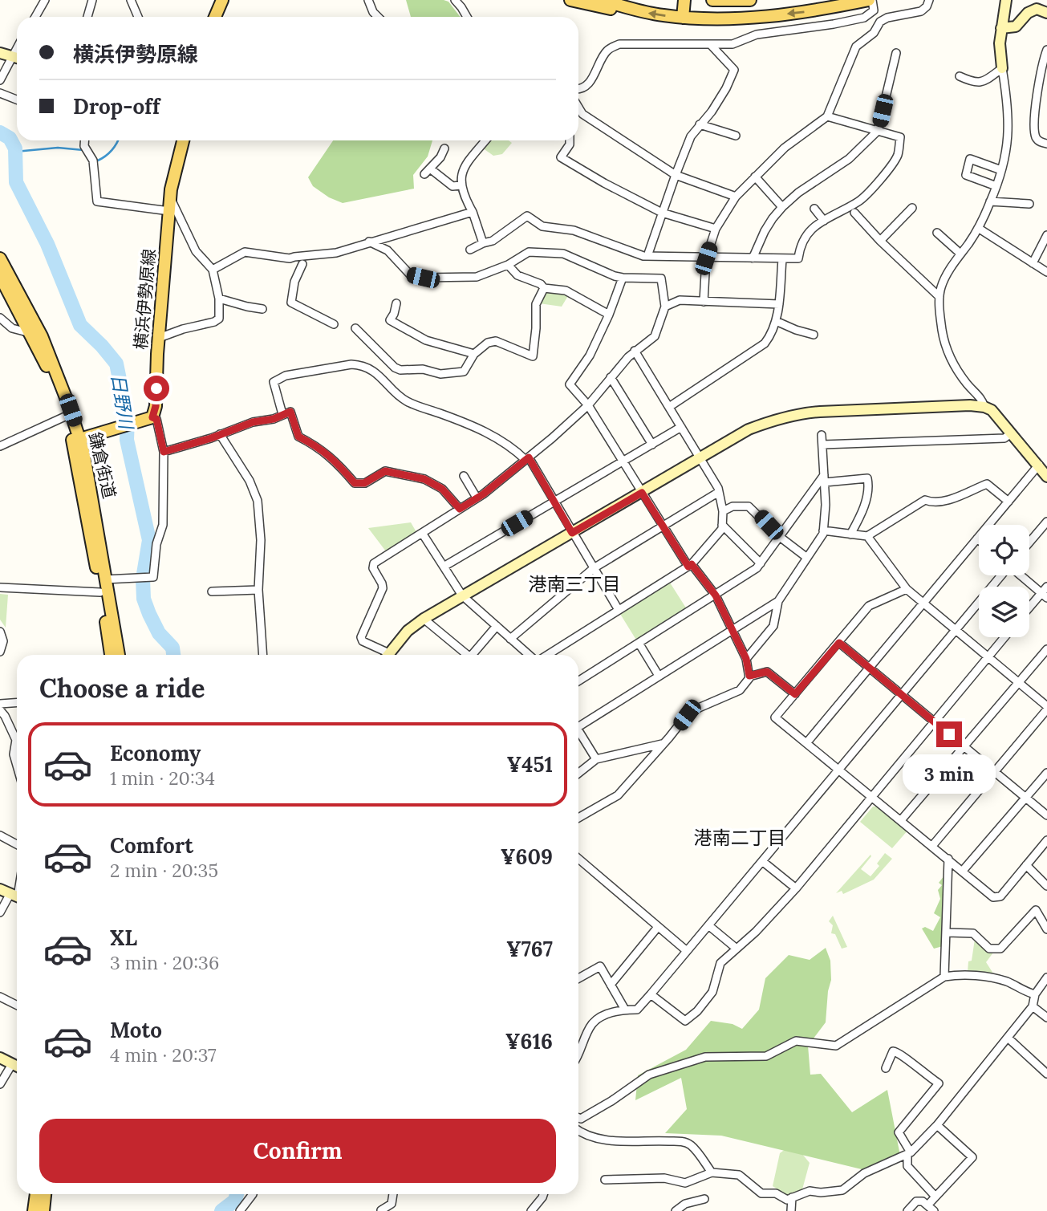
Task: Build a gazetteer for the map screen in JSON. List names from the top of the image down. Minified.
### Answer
{"streets":{"main road":["横浜伊勢原線","鎌倉街道"]},"districts":["港南三丁目","港南二丁目"],"water":["日野川"],"page":{"banner":["横浜伊勢原線","Drop-off"],"heading":"Choose a ride","list":[{"name":"Economy","note":"1 min · 20:34","value":"¥451"},{"name":"Comfort","note":"2 min · 20:35","value":"¥609"},{"name":"XL","note":"3 min · 20:36","value":"¥767"},{"name":"Moto","note":"4 min · 20:37","value":"¥616"}],"bubble":"3 min","buttons":"Confirm"}}
